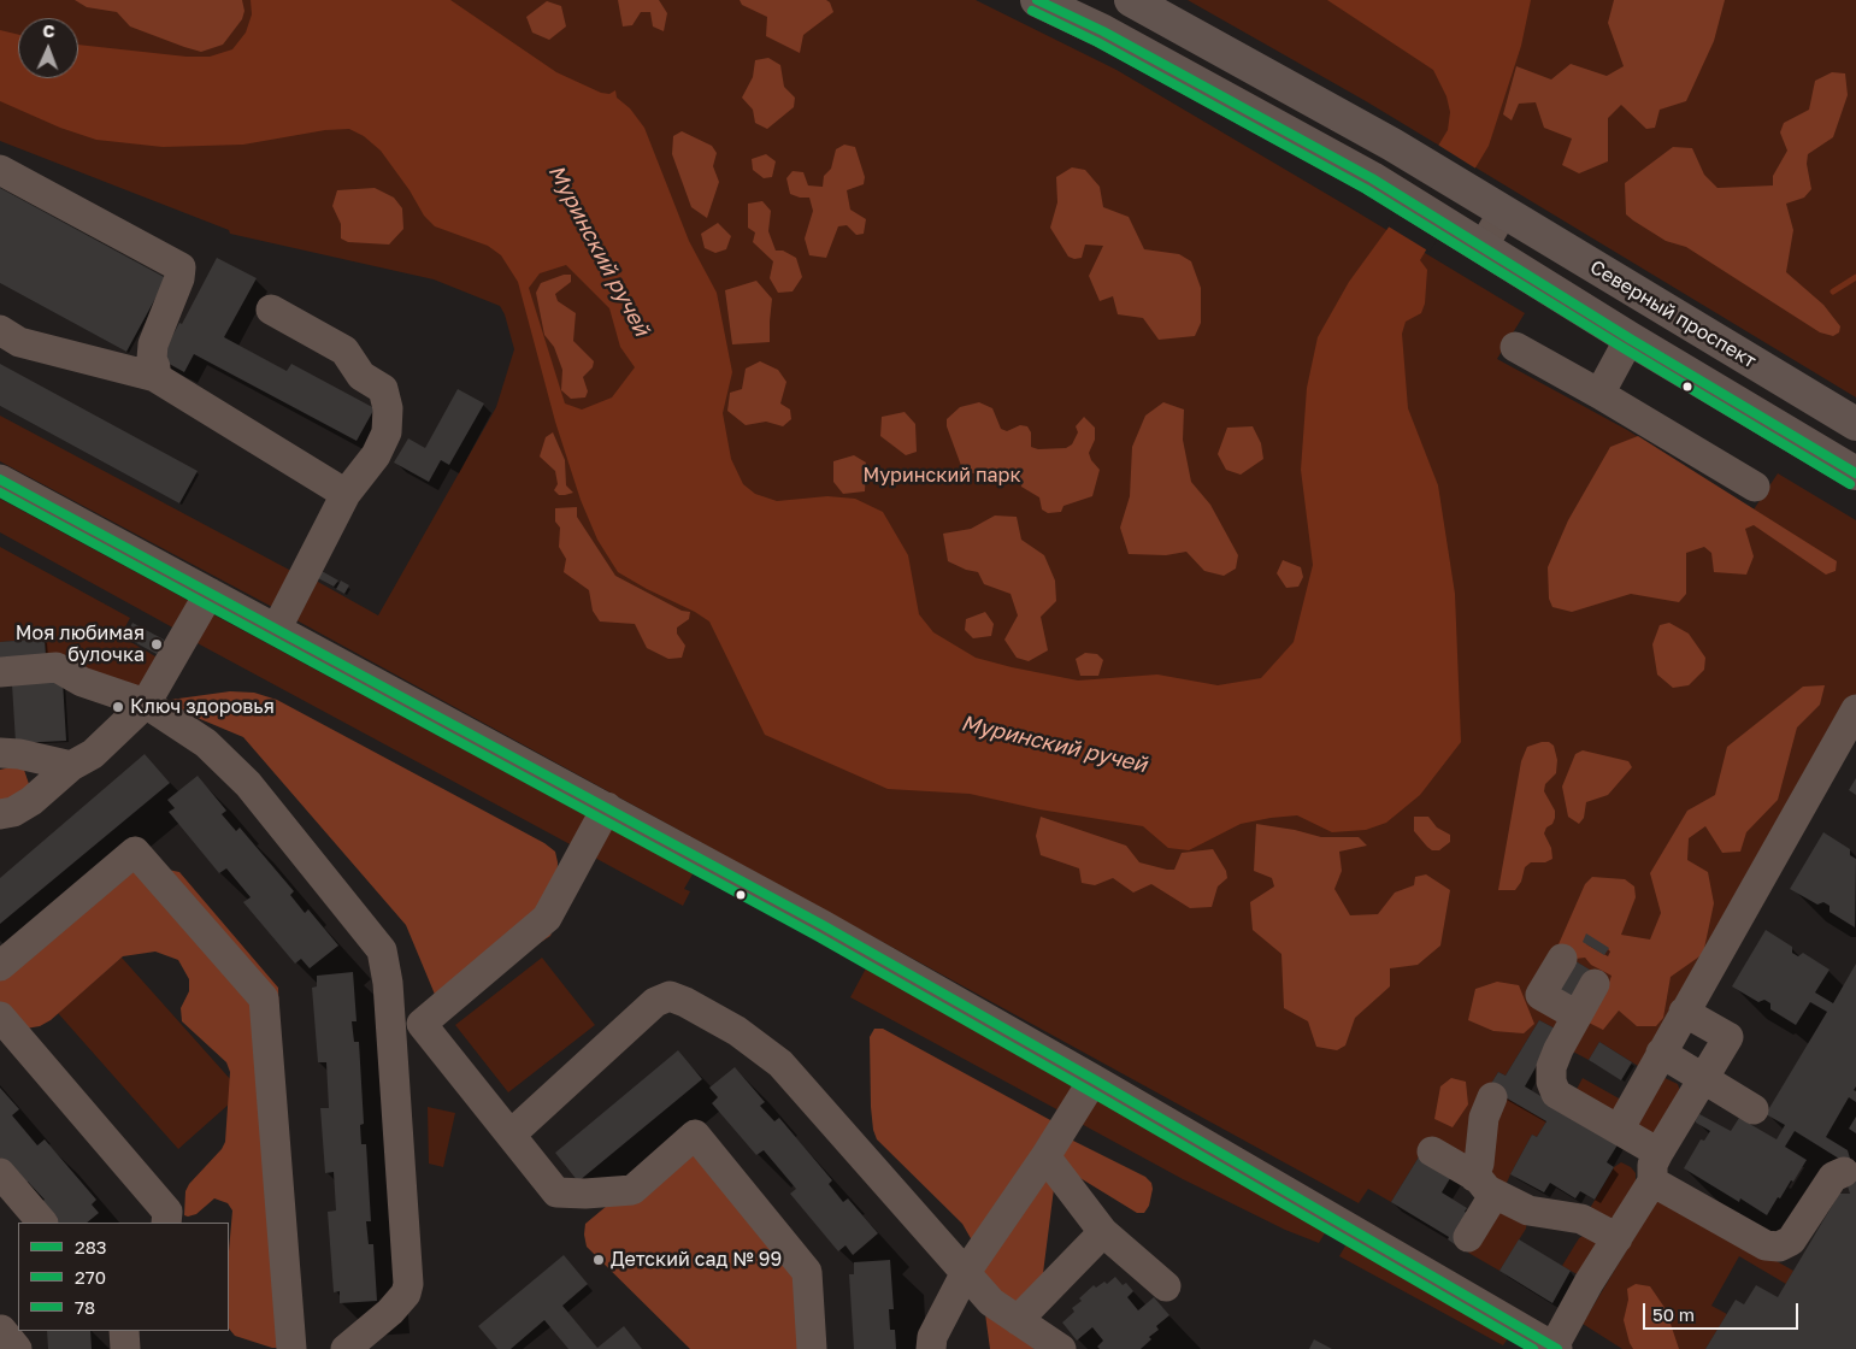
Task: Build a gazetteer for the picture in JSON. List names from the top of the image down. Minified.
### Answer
{"streets":{"main road":["Северный проспект"]},"water":["Муринский ручей"],"parks":["Муринский парк"],"places":["Моя любимая булочка","Ключ здоровья","Детский сад № 99"],"lines":["transit line 283","transit line 270","transit line 78"],"legend":["283","270","78"],"scale_bar":"50 m","north":"top"}
